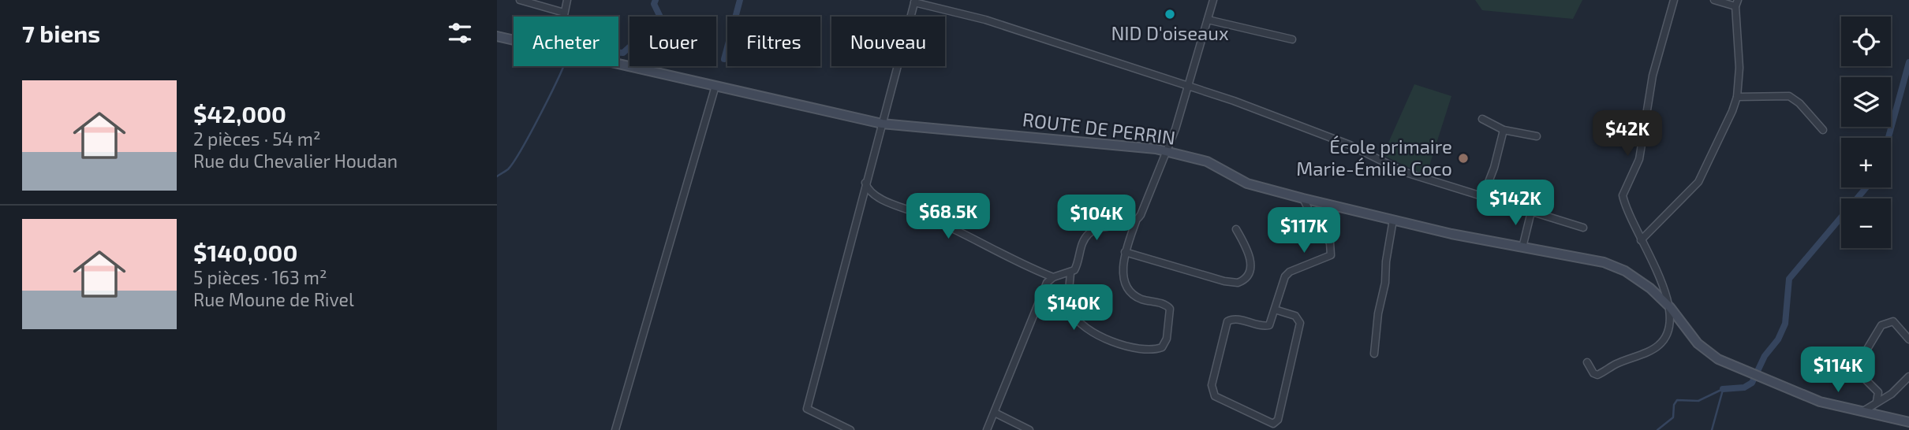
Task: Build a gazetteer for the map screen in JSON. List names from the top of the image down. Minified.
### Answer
{"streets":{"main road":["ROUTE DE PERRIN"]},"places":["NID D'oiseaux","École primaire Marie-Émilie Coco"],"page":{"heading":"7 biens","map_buttons":["+","−"],"chip":["Acheter","Louer","Filtres","Nouveau"],"list":[{"name":"$42,000","note":"2 pièces · 54 m² · Rue du Chevalier Houdan"},{"name":"$140,000","note":"5 pièces · 163 m² · Rue Moune de Rivel"}],"price":["$42K","$142K","$68.5K","$104K","$117K","$140K","$114K"]}}
